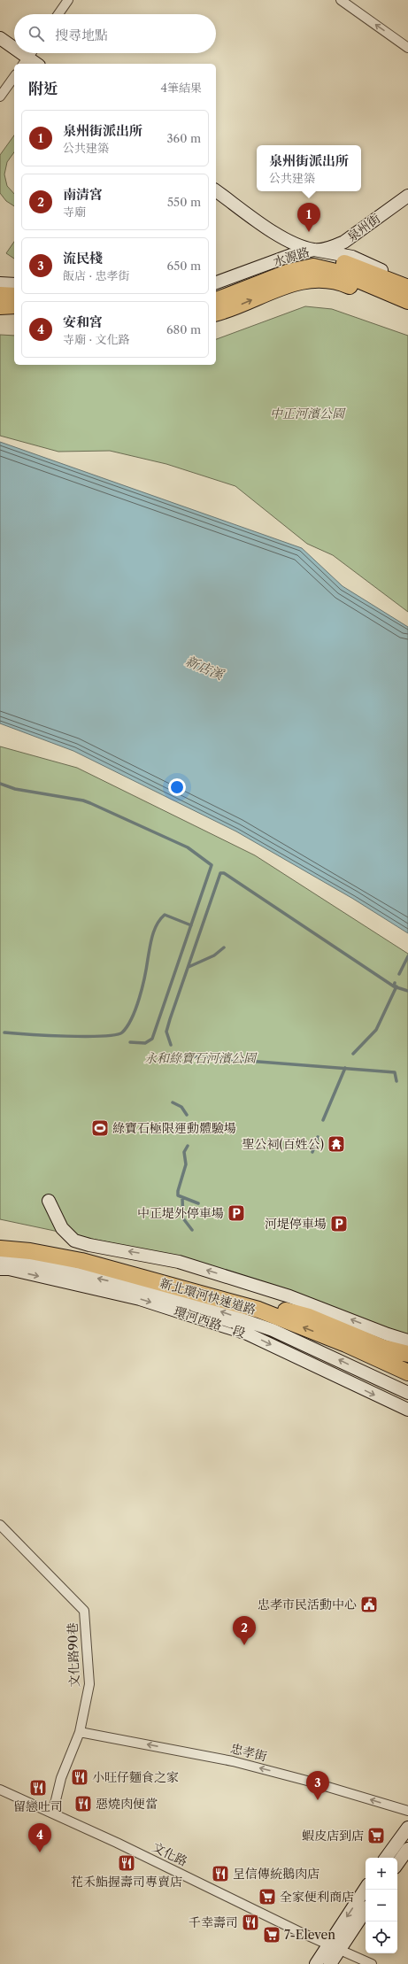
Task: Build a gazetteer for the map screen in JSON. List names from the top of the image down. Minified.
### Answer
{"streets":{"highway":["新北環河快速道路"],"main road":["泉州街","水源路","環河西路一段"],"street":["文化路90巷","忠孝街","文化路"]},"crossings":[["泉州街","水源路"],["文化路90巷","忠孝街"],["文化路90巷","文化路"]],"one_way":["忠孝街"],"water":["新店溪"],"parks":["中正河濱公園","永和綠寶石河濱公園"],"places":{"sports":["綠寶石極限運動體驗場"],"temple":["聖公祠(百姓公)"],"parking":["中正堤外停車場","河堤停車場"],"public building":["忠孝市民活動中心"],"restaurant":["小旺仔麵食之家","留戀吐司","惡燒肉便當","花禾鮨握壽司專賣店","呈信傳統鵝肉店","千幸壽司"],"supermarket":["蝦皮店到店","全家便利商店","7-Eleven"]},"page":{"search":"搜尋地點","heading":["附近","4筆結果"],"list":[{"mark":"1","name":"泉州街派出所","note":"公共建築","value":"360 m"},{"mark":"2","name":"南清宮","note":"寺廟","value":"550 m"},{"mark":"3","name":"流民棧","note":"飯店 · 忠孝街","value":"650 m"},{"mark":"4","name":"安和宮","note":"寺廟 · 文化路","value":"680 m"}],"popup":["泉州街派出所","公共建築"],"pins":["1","2","3","4"],"map_buttons":["+","−"]}}
